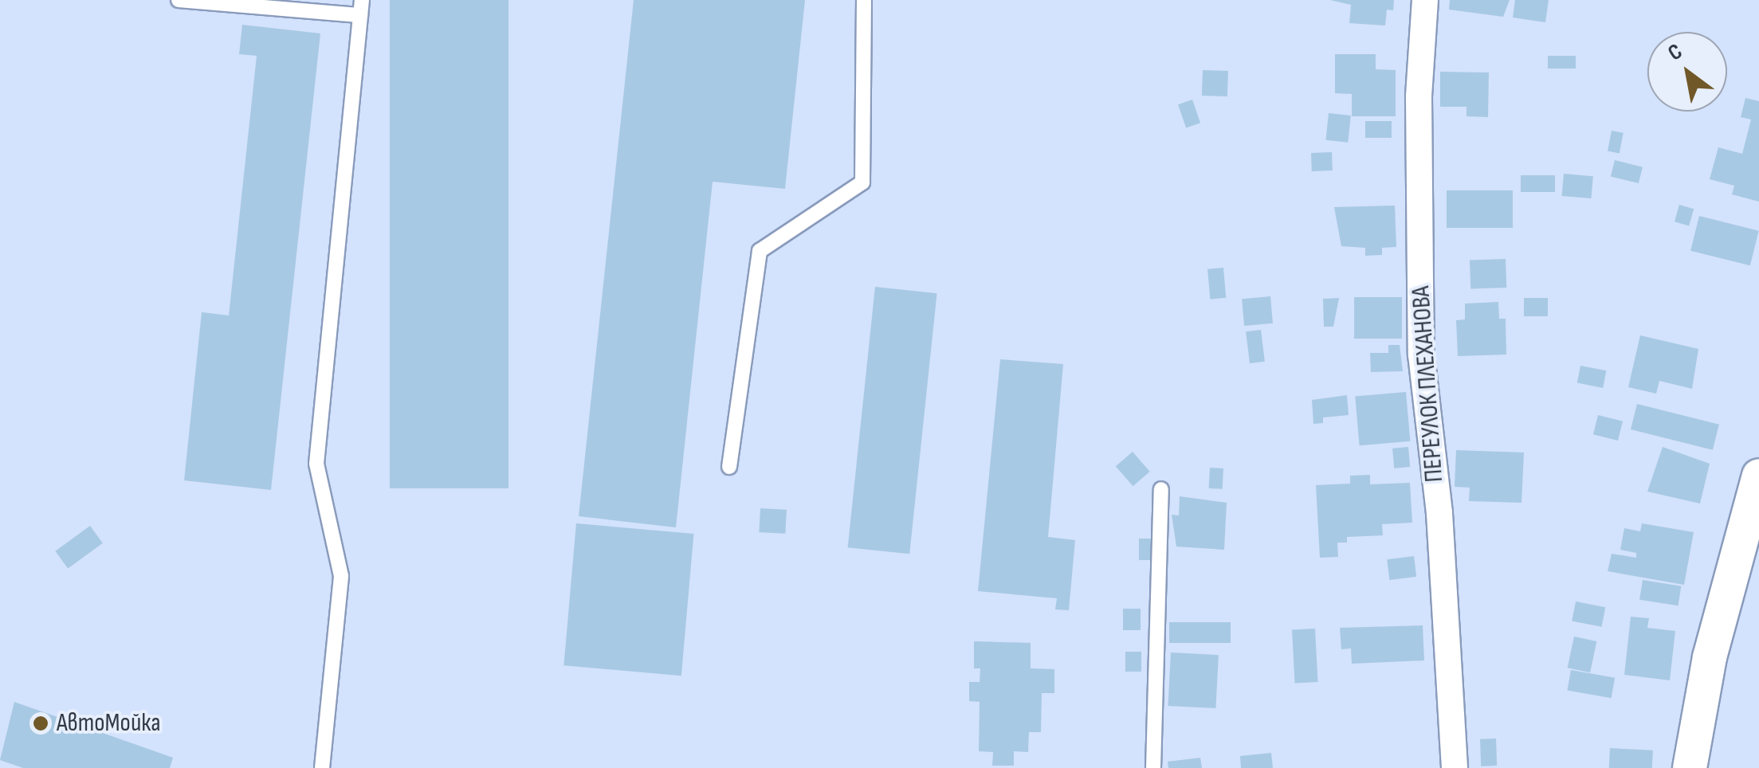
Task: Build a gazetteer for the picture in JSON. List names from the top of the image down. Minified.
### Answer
{"streets":{"street":["ПЕРЕУЛОК ПЛЕХАНОВА"]},"places":["АвтоМойка"],"north":"top left"}
